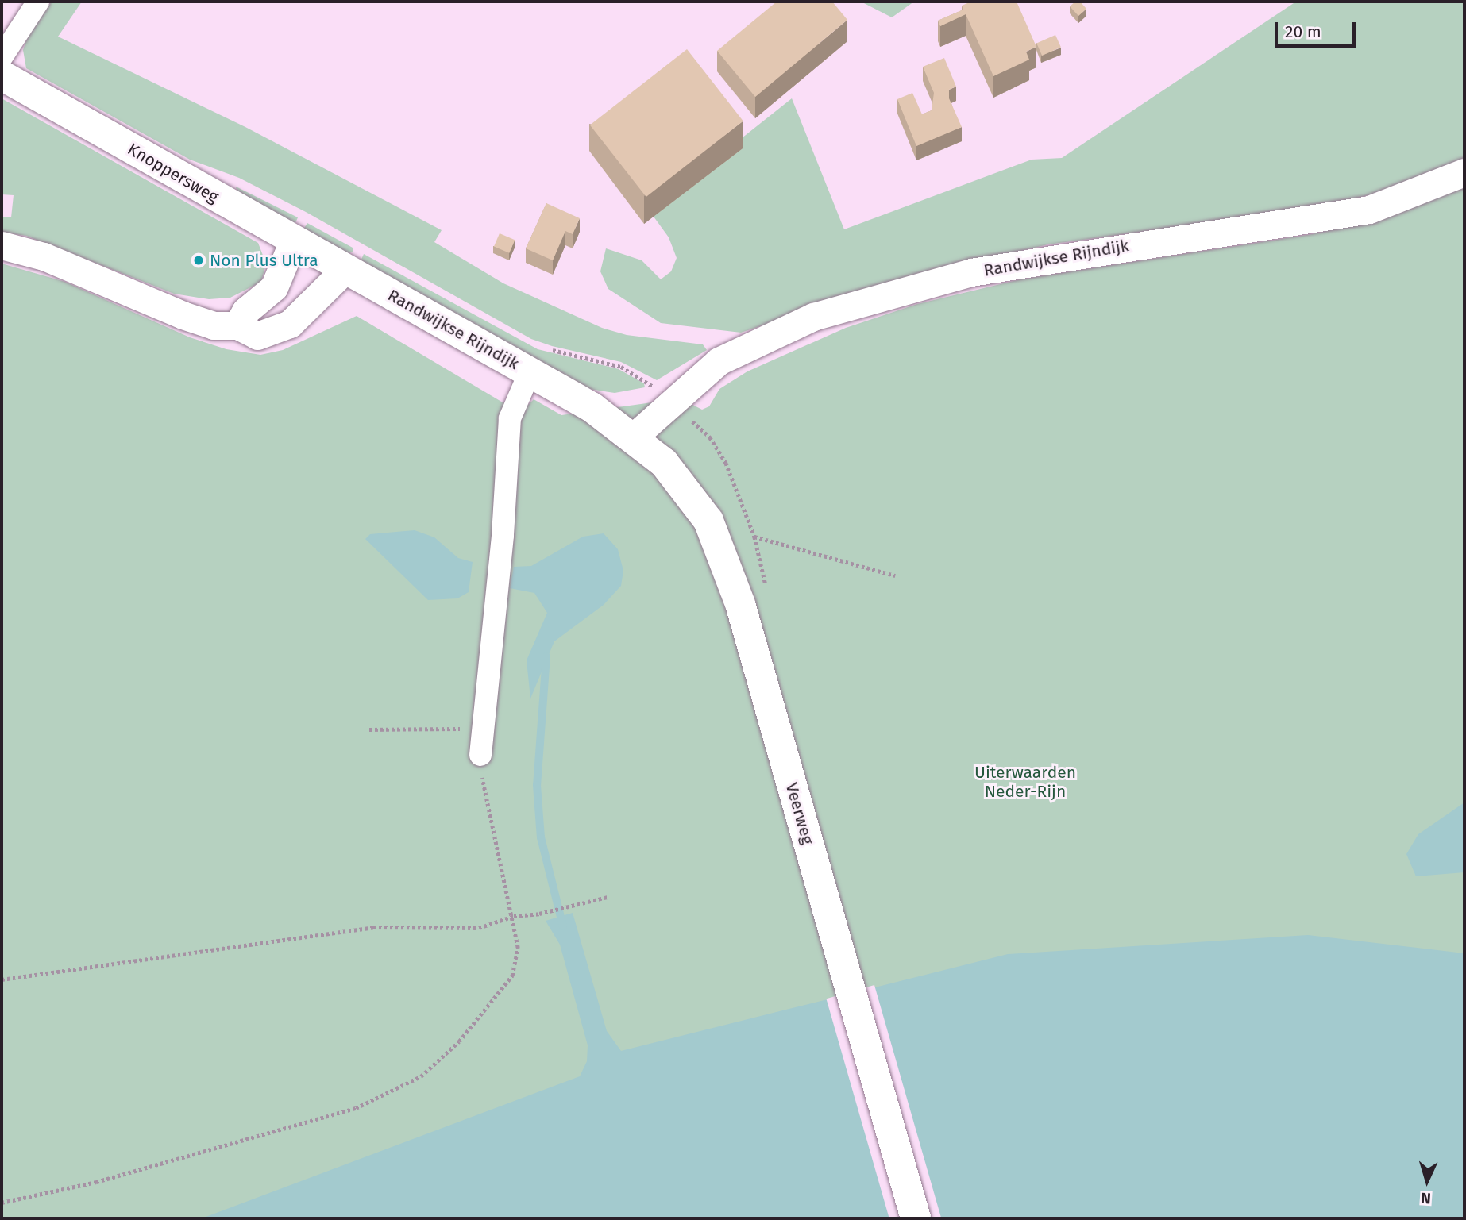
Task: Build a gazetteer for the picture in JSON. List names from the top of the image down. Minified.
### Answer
{"streets":{"main road":["Knoppersweg","Randwijkse Rijndijk","Veerweg"]},"crossings":[["Knoppersweg","Randwijkse Rijndijk"],["Randwijkse Rijndijk","Veerweg"]],"parks":["Uiterwaarden Neder-Rijn"],"places":["Non Plus Ultra"],"scale_bar":"20 m","north":"bottom"}
